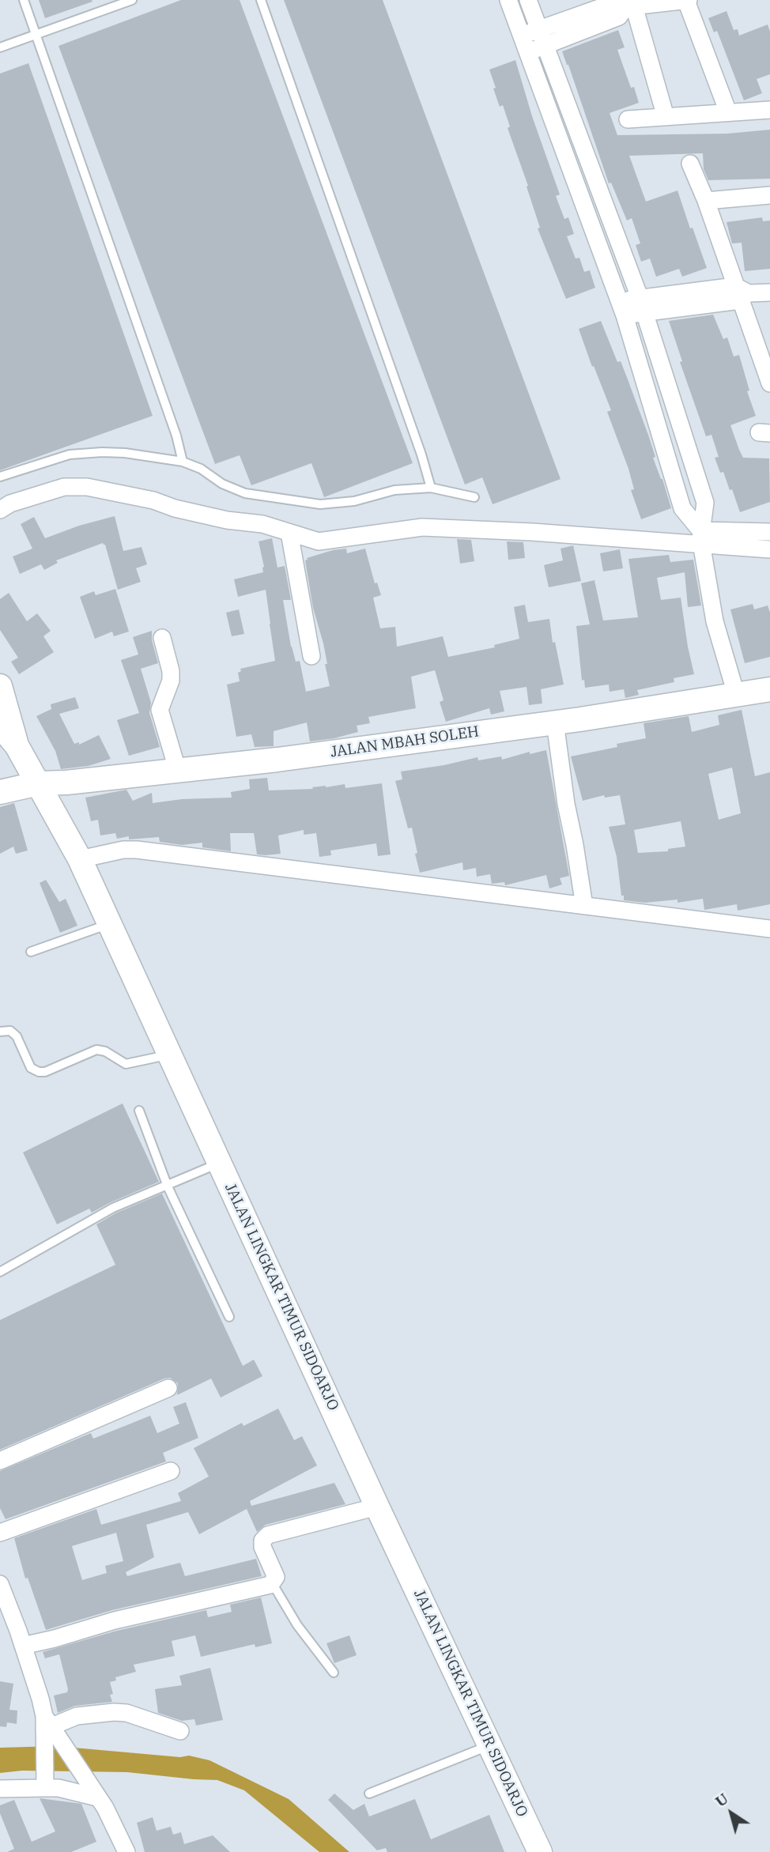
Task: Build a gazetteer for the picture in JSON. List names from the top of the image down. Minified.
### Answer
{"streets":{"main road":["JALAN MBAH SOLEH","JALAN LINGKAR TIMUR SIDOARJO"]},"crossings":[["JALAN MBAH SOLEH","JALAN LINGKAR TIMUR SIDOARJO"]],"north":"top left"}
